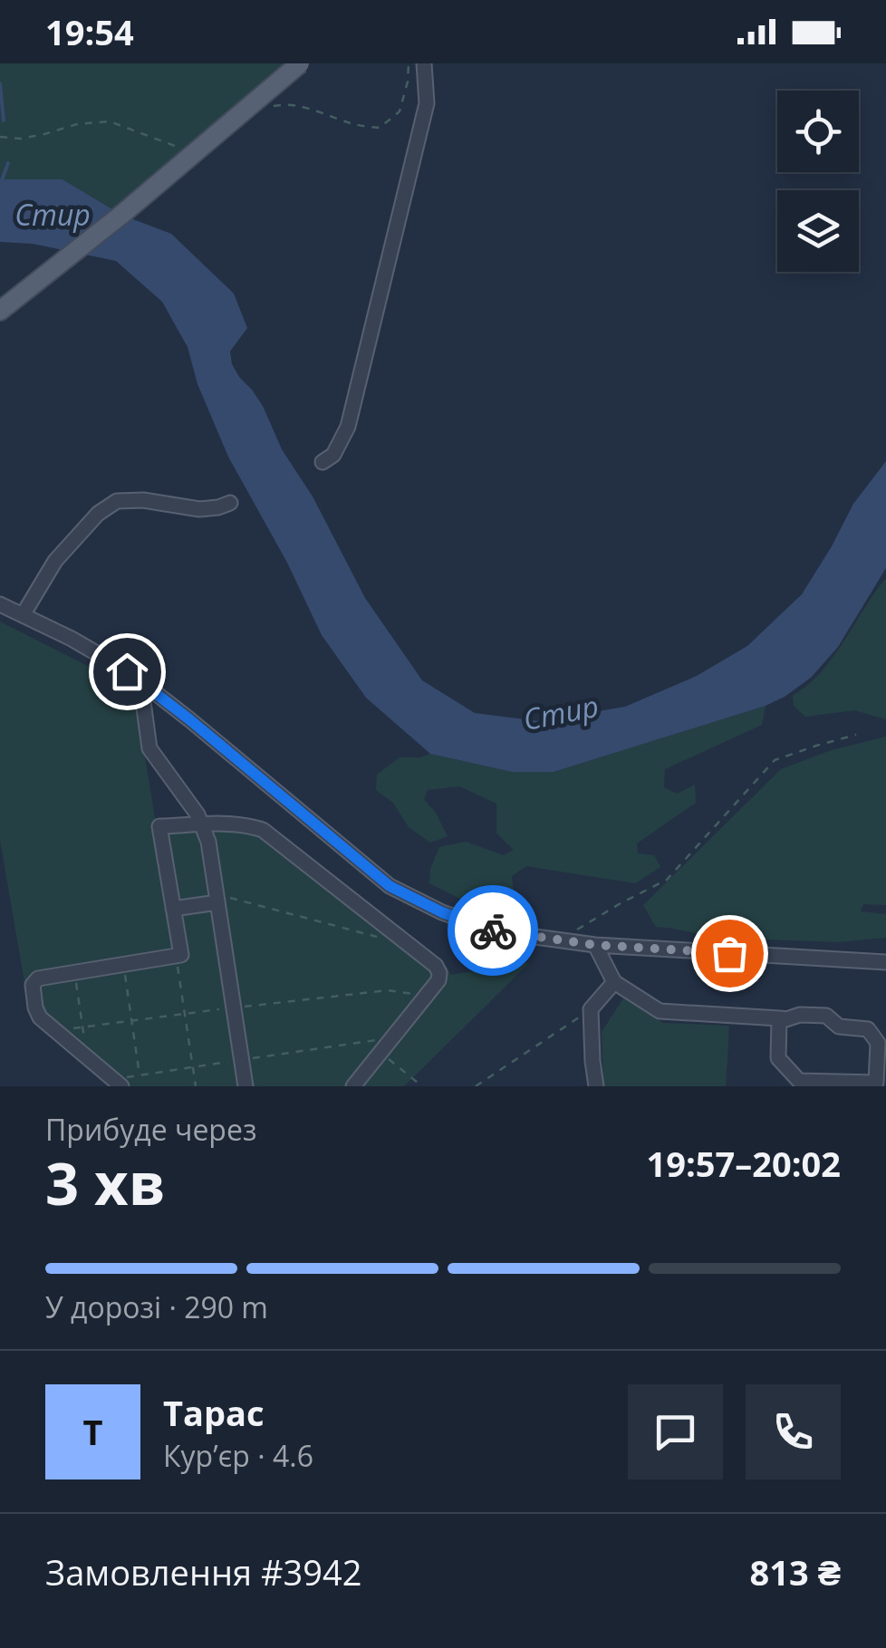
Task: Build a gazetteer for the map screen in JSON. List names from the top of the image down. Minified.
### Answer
{"water":["Стир"],"page":{"status":"19:54","heading":["3 хв","Прибуде через","19:57–20:02"],"panel":["Тарас","Кур’єр · 4.6","Замовлення #3942","813 ₴"],"bar":"У дорозі · 290 m","round":"Т"}}
